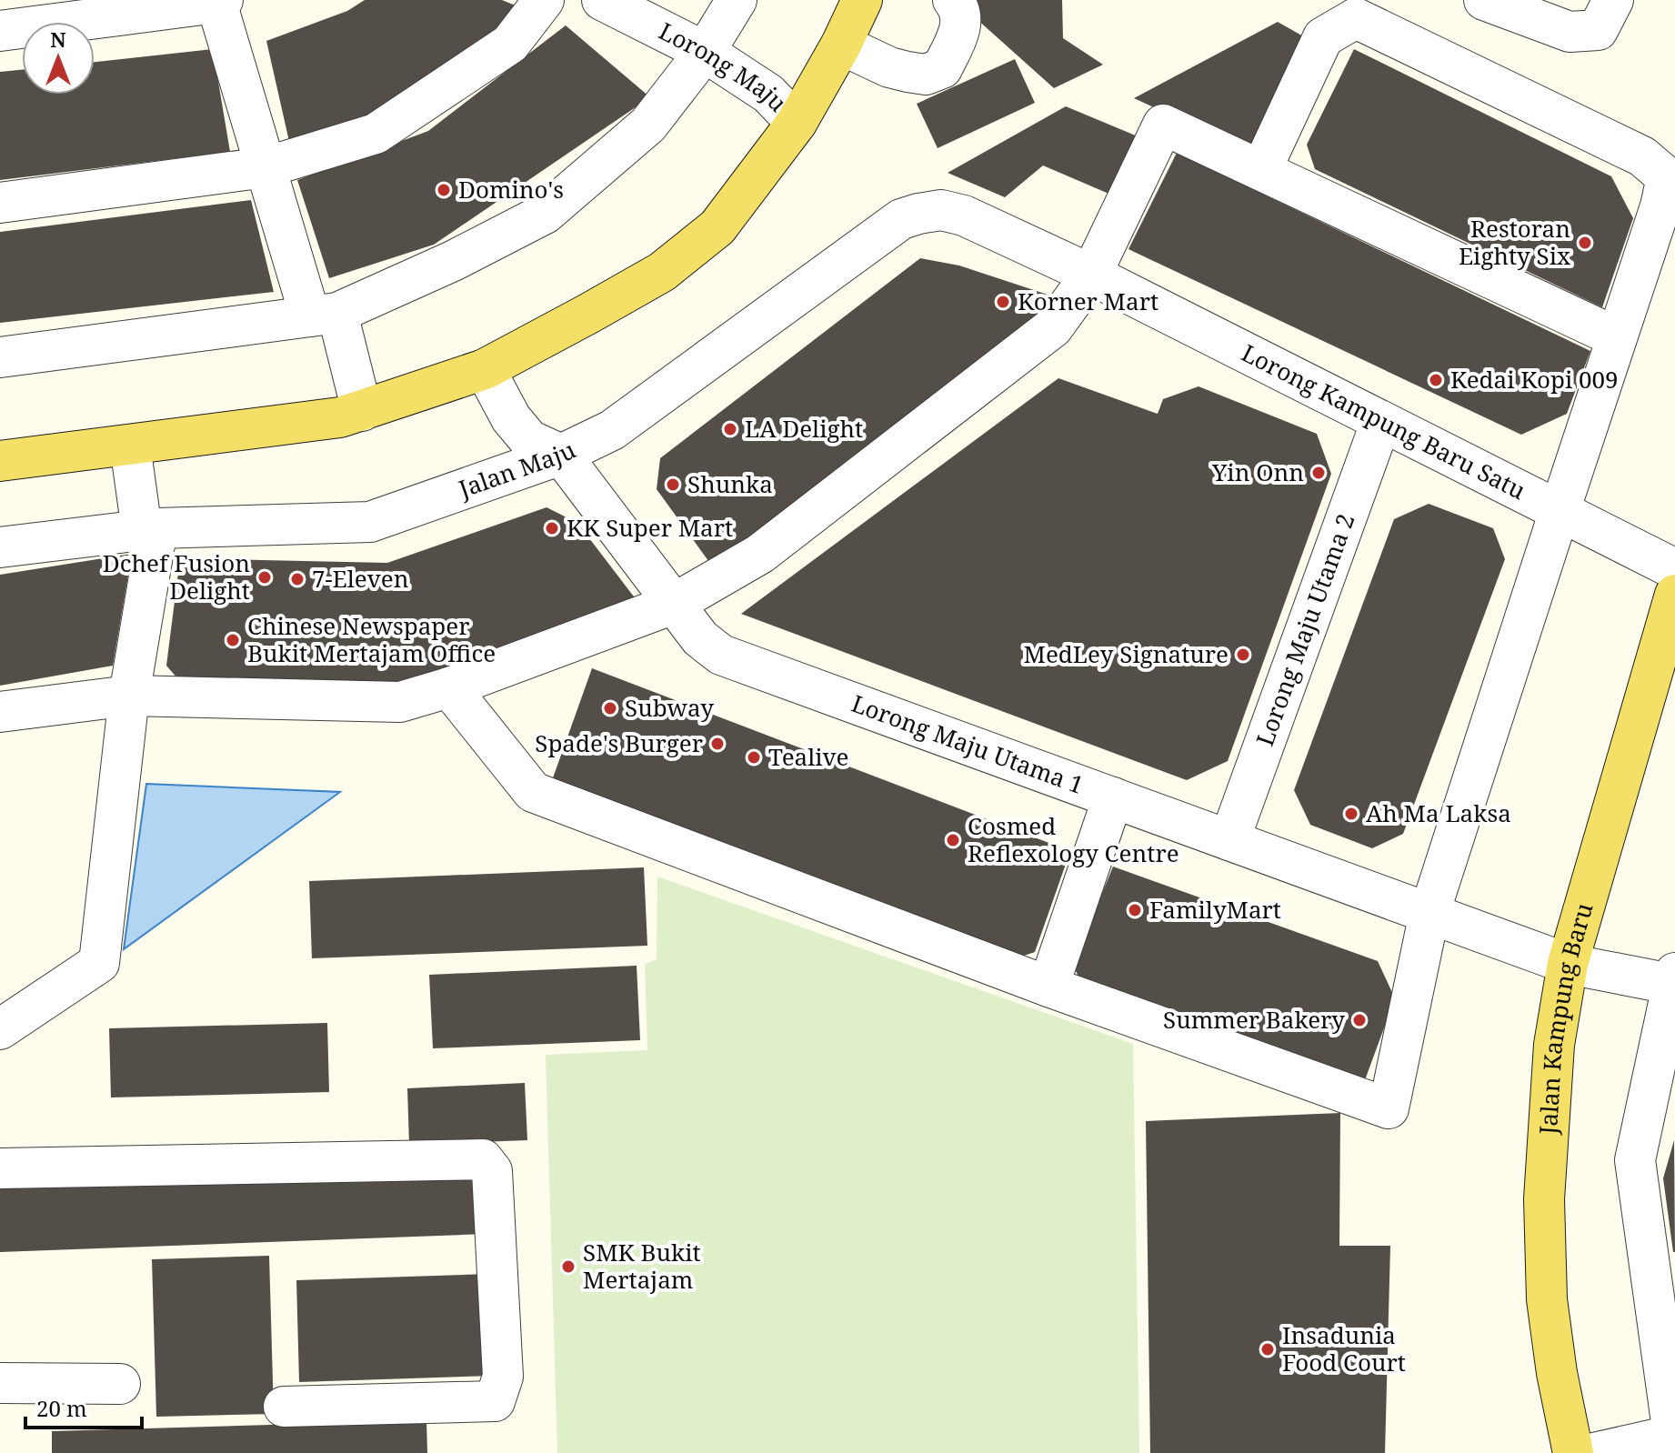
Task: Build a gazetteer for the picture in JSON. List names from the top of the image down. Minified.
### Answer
{"streets":{"main road":["Jalan Kampung Baru"],"street":["Lorong Maju","Lorong Kampung Baru Satu","Jalan Maju","Lorong Maju Utama 2","Lorong Maju Utama 1"]},"crossings":[["Lorong Kampung Baru Satu","Jalan Maju"],["Lorong Kampung Baru Satu","Lorong Maju Utama 2"],["Jalan Maju","Lorong Maju Utama 1"],["Lorong Maju Utama 2","Lorong Maju Utama 1"],["Lorong Maju Utama 1","Jalan Kampung Baru"]],"places":["Domino's","Restoran Eighty Six","Korner Mart","Kedai Kopi 009","LA Delight","Yin Onn","Shunka","KK Super Mart","Dchef Fusion Delight","7-Eleven","Chinese Newspaper Bukit Mertajam Office","MedLey Signature","Subway","Spade's Burger","Tealive","Ah Ma Laksa","Cosmed Reflexology Centre","FamilyMart","Summer Bakery","SMK Bukit Mertajam","Insadunia Food Court"],"scale_bar":"20 m","north":"top"}
